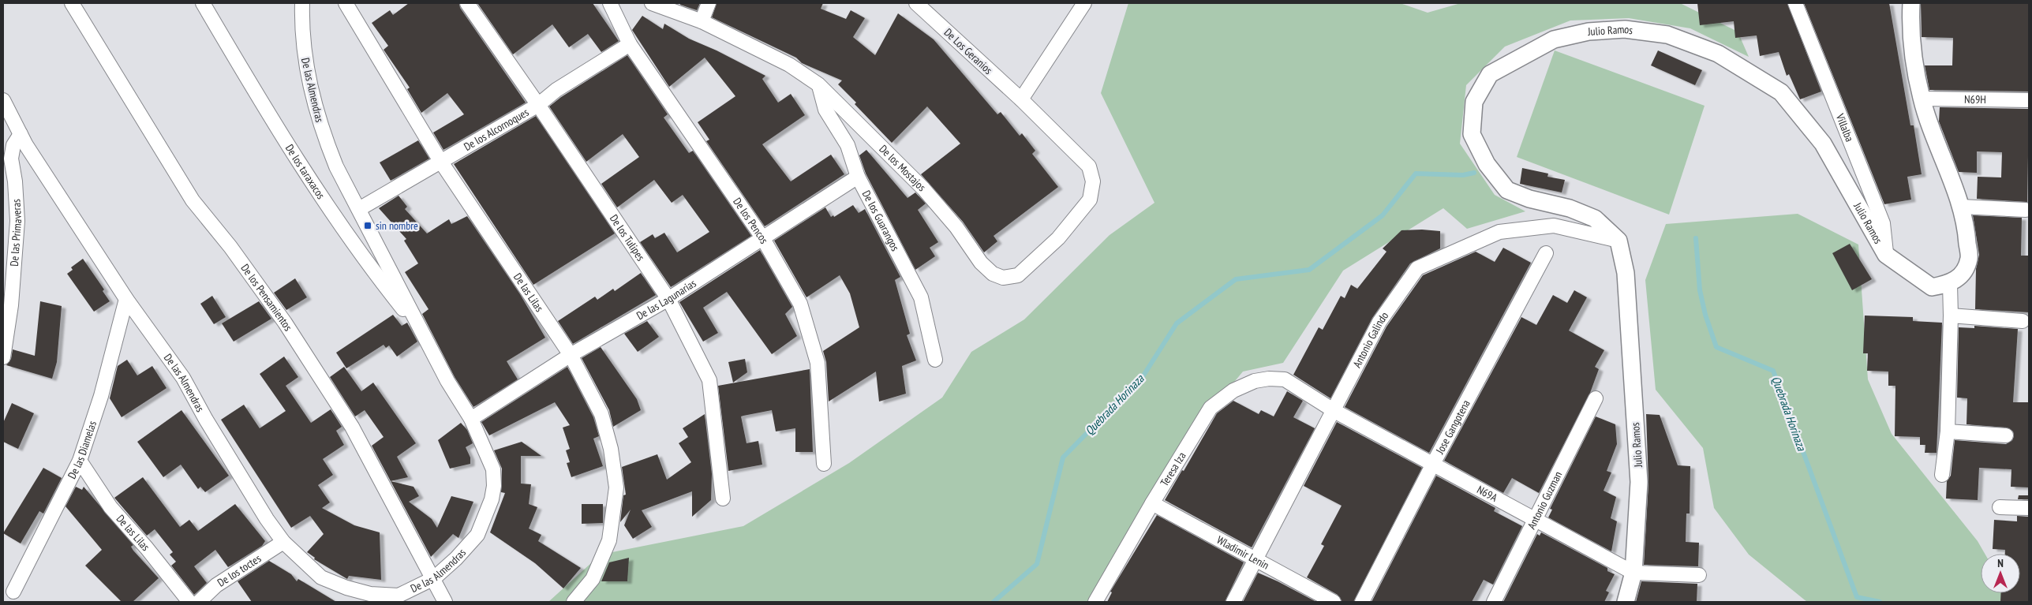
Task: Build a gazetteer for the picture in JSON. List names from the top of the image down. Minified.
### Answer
{"streets":{"street":["Julio Ramos","De Los Geranios","De las Almendras","N69H","Villalba","De los Alcornoques","De los Mostajos","De los taraxacos","De los Guarangos","De los Pencos","De las Primaveras","De los Tulipes","De las Lilas","De los Pensamientos","De las Lagunarias","Antonio Galindo","Jose Gangotena","De las Diamelas","Teresa Iza","N69A","Antonio Guzman","Wladimir Lenin","De los toctes"]},"crossings":[["Julio Ramos","Villalba"],["Julio Ramos","Antonio Galindo"],["Julio Ramos","N69A"],["De Los Geranios","De los Mostajos"],["De las Almendras","De los Alcornoques"],["De las Almendras","De los taraxacos"],["De las Almendras","De las Primaveras"],["De las Almendras","De los Pensamientos"],["De las Almendras","De las Lagunarias"],["De las Almendras","De las Diamelas"],["De las Almendras","De los toctes"],["De los Alcornoques","De los Pencos"],["De los Alcornoques","De los Tulipes"],["De los Alcornoques","De las Lilas"],["De los Mostajos","De los Guarangos"],["De los Guarangos","De las Lagunarias"],["De los Pencos","De las Lagunarias"],["De los Tulipes","De las Lagunarias"],["De las Lilas","De las Lagunarias"],["De las Lilas","De las Diamelas"],["Antonio Galindo","N69A"],["Antonio Galindo","Wladimir Lenin"],["Jose Gangotena","N69A"],["Teresa Iza","N69A"],["Teresa Iza","Wladimir Lenin"],["N69A","Antonio Guzman"]],"water":["Quebrada Horinaza"],"places":{"transit":["sin nombre"]},"north":"top"}
